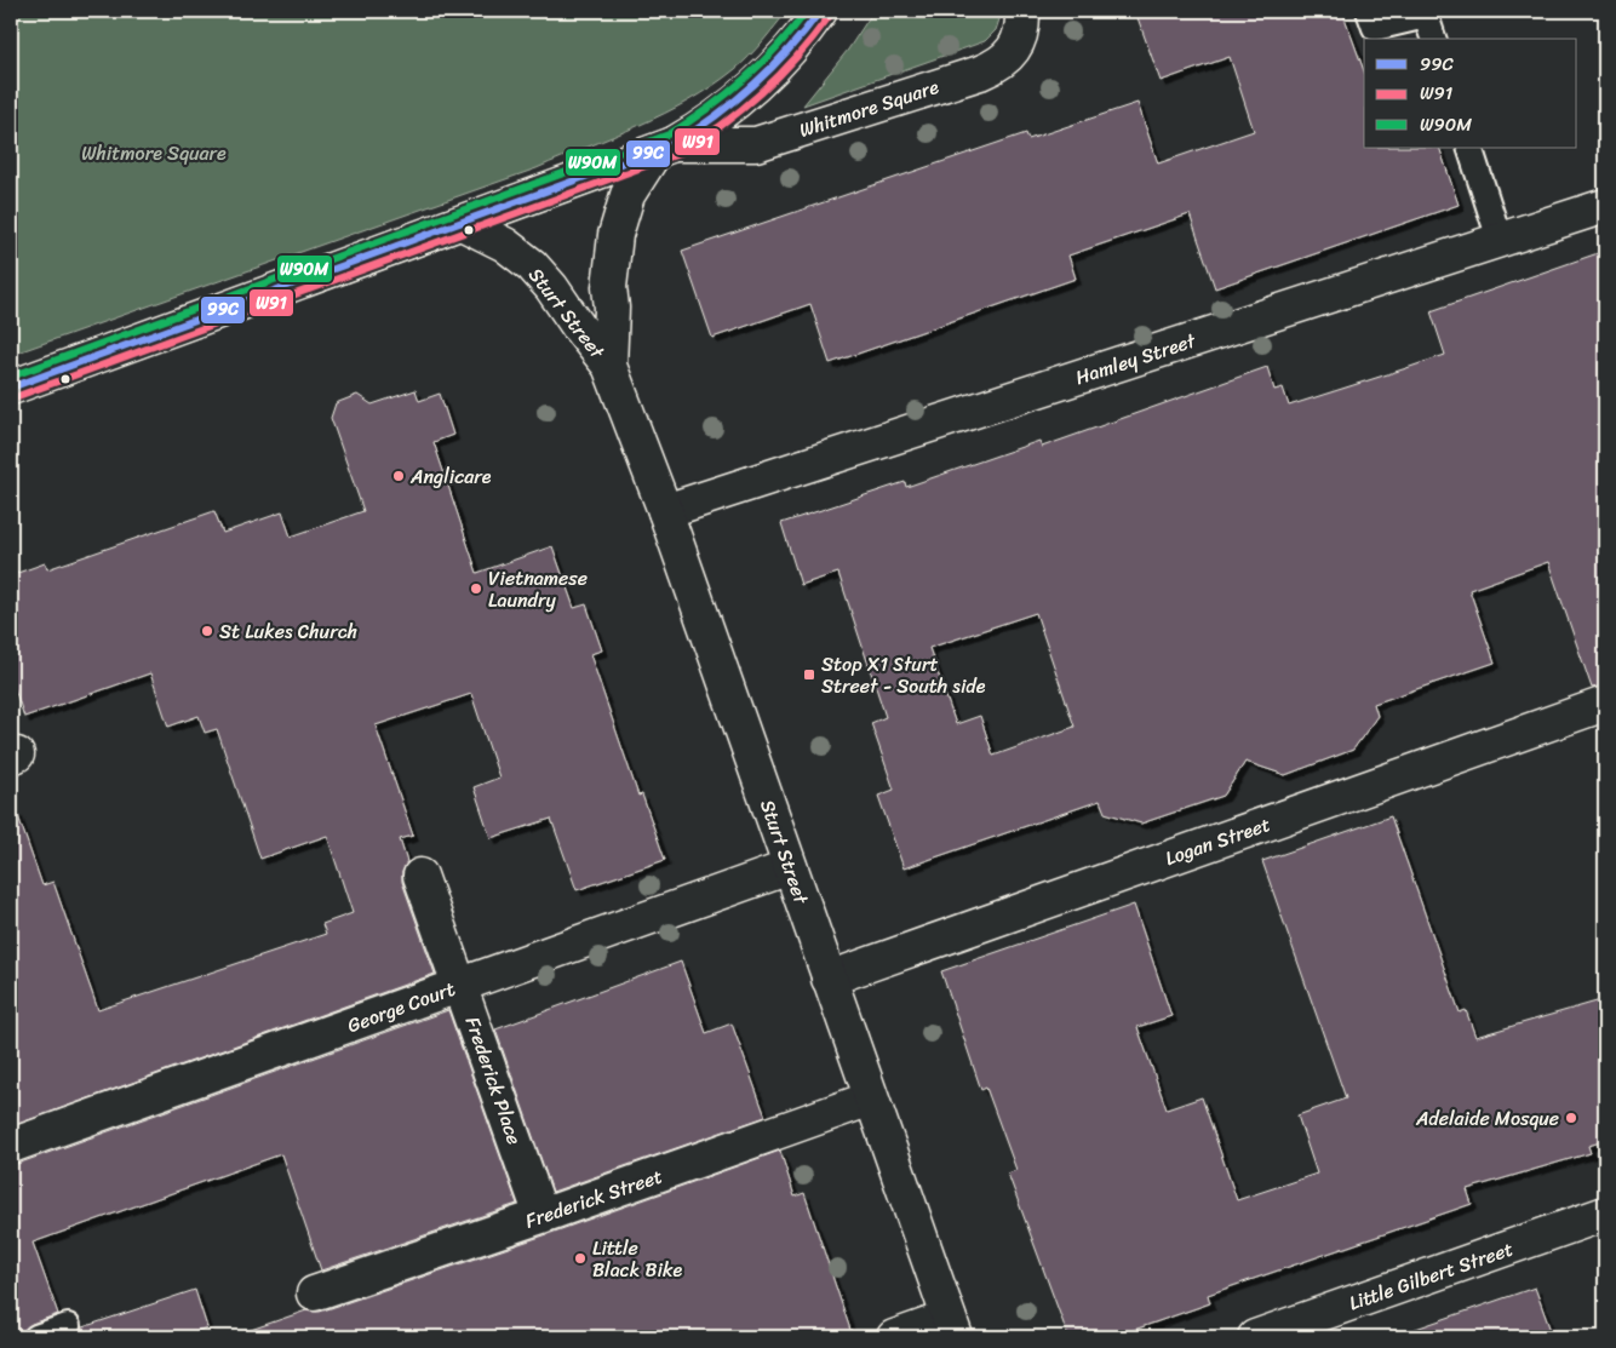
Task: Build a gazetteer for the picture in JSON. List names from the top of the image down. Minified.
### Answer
{"streets":{"street":["Whitmore Square","Sturt Street","Hamley Street","Logan Street","George Court","Frederick Place","Frederick Street","Little Gilbert Street"]},"crossings":[["Whitmore Square","Sturt Street"],["Sturt Street","Hamley Street"],["Sturt Street","Logan Street"],["Sturt Street","George Court"],["Sturt Street","Frederick Street"],["George Court","Frederick Place"],["Frederick Place","Frederick Street"]],"parks":["Whitmore Square"],"places":{"other":["Anglicare","Vietnamese Laundry","St Lukes Church","Adelaide Mosque","Little Black Bike"],"transit":["Stop X1 Sturt Street - South side"]},"lines":["transit line 99C","transit line W90M","transit line W91"],"legend":["99C","W91","W90M"]}
